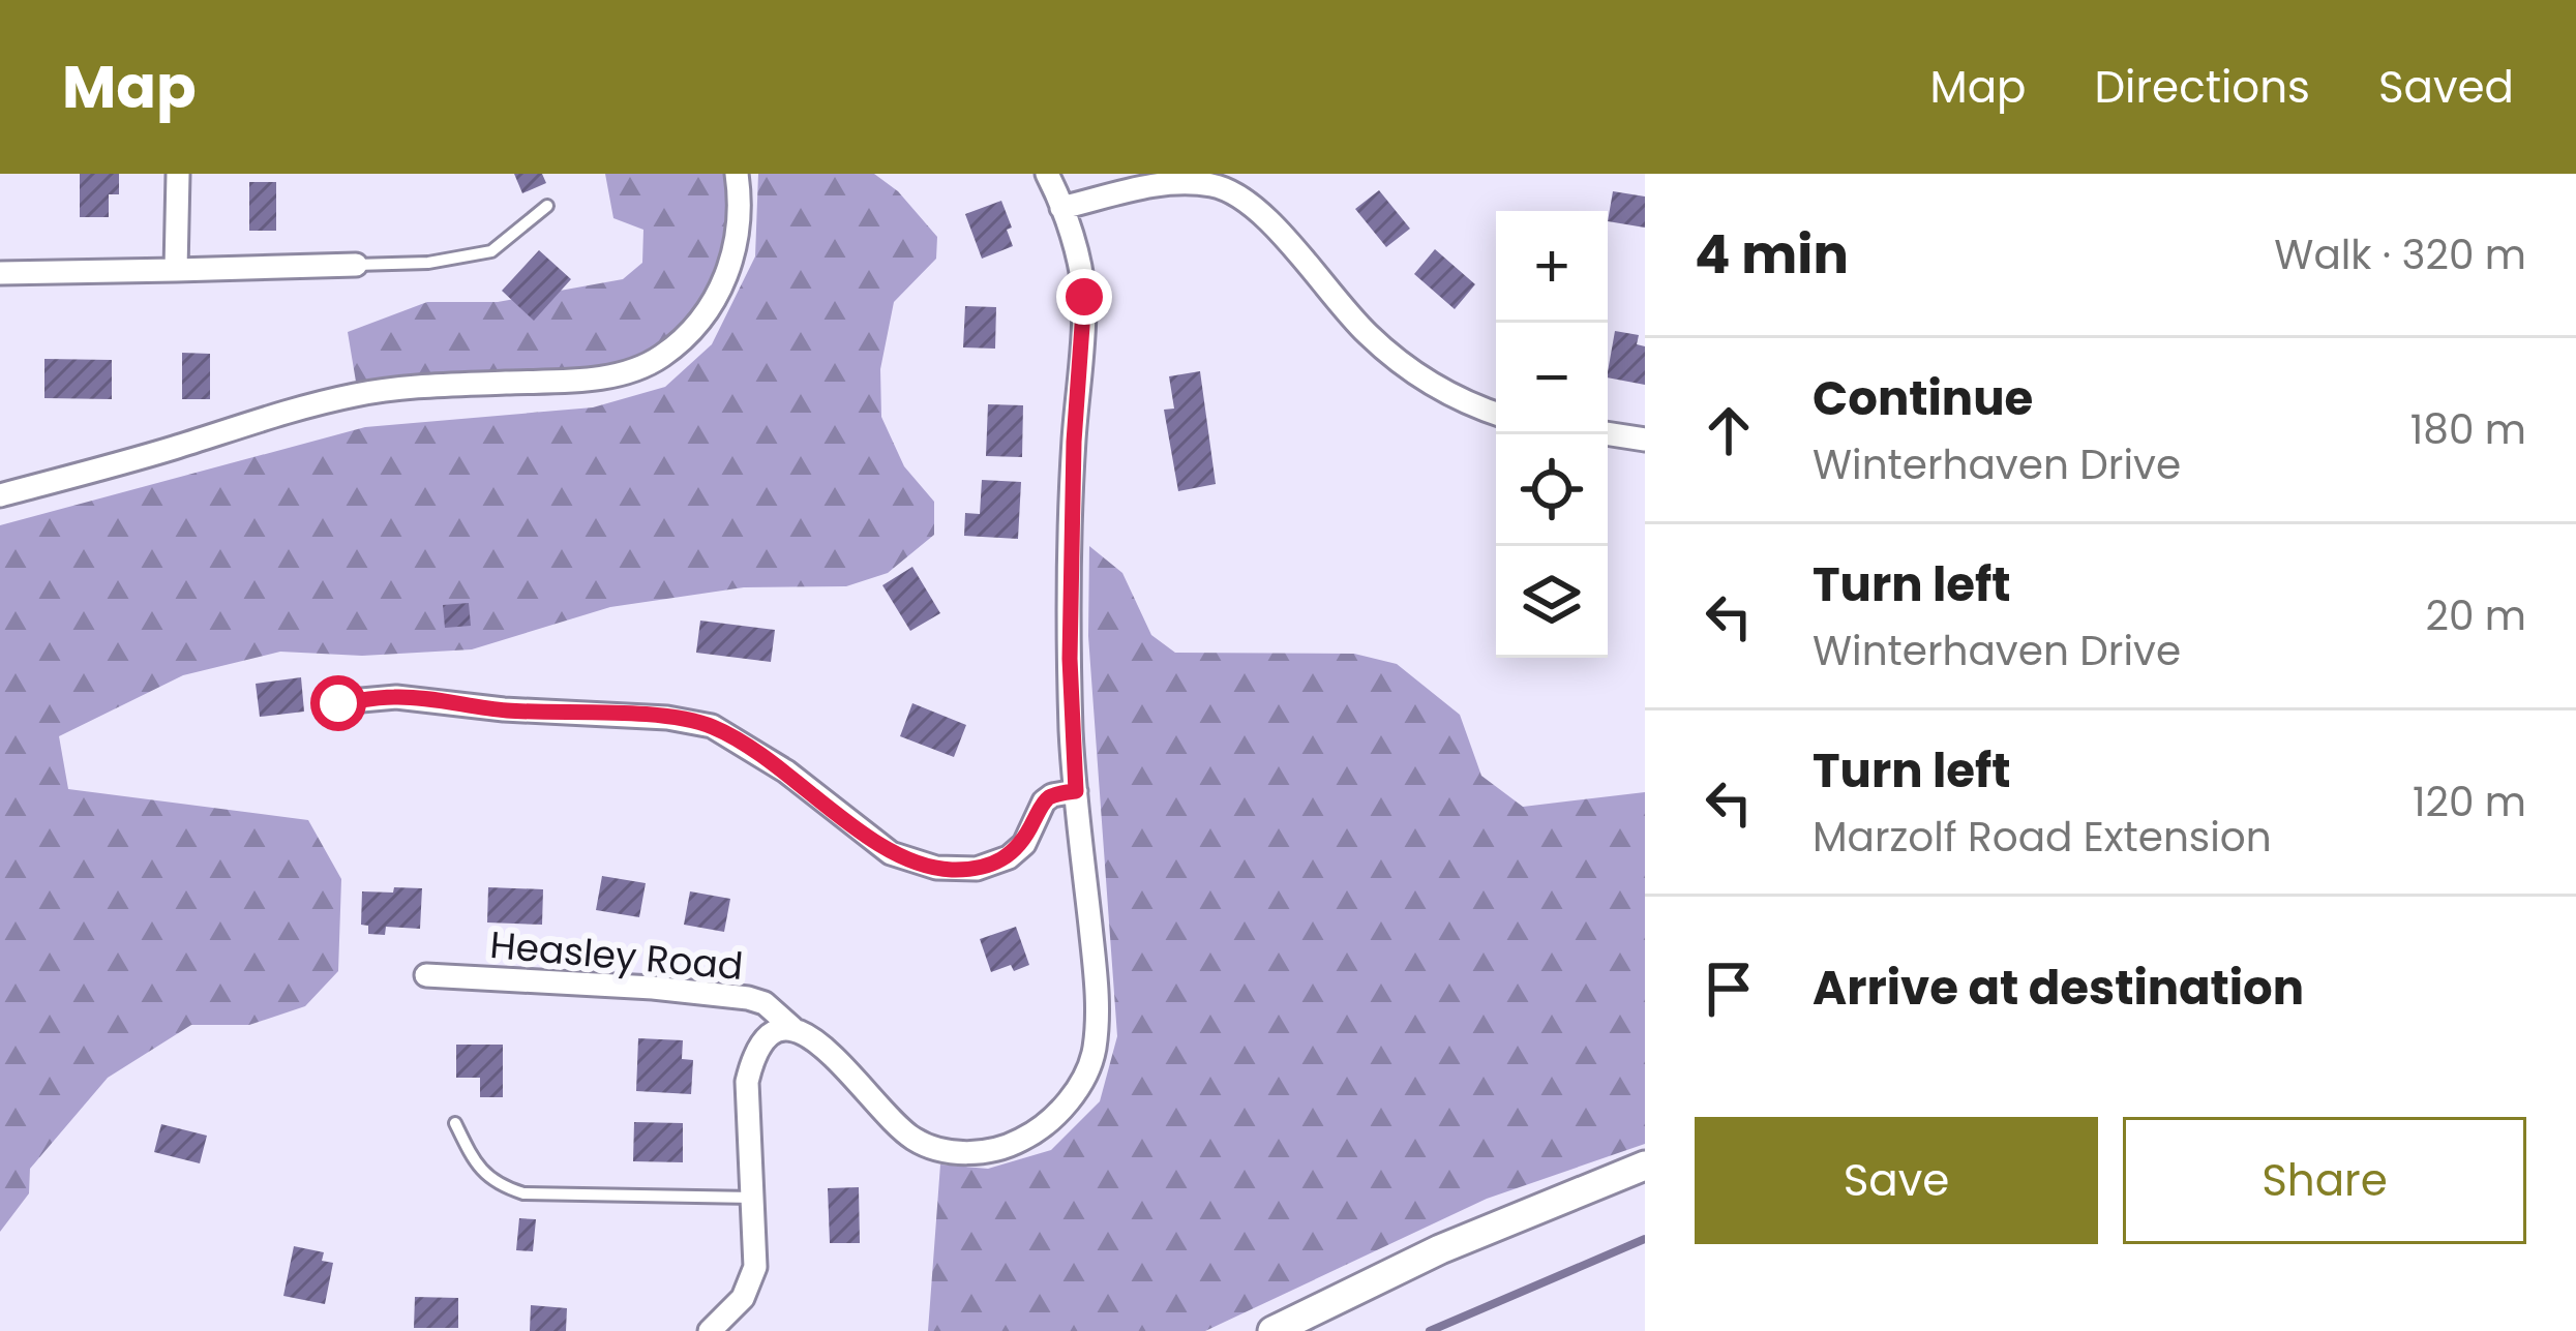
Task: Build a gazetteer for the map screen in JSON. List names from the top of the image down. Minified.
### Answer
{"streets":{"street":["Heasley Road"]},"page":{"header":"Map","nav":["Map","Directions","Saved"],"heading":["4 min","Walk · 320 m"],"map_buttons":["+","−"],"list":[["Continue","Winterhaven Drive","180 m"],["Turn left","Winterhaven Drive","20 m"],["Turn left","Marzolf Road Extension","120 m"],"Arrive at destination"],"buttons":["Save","Share"]}}
